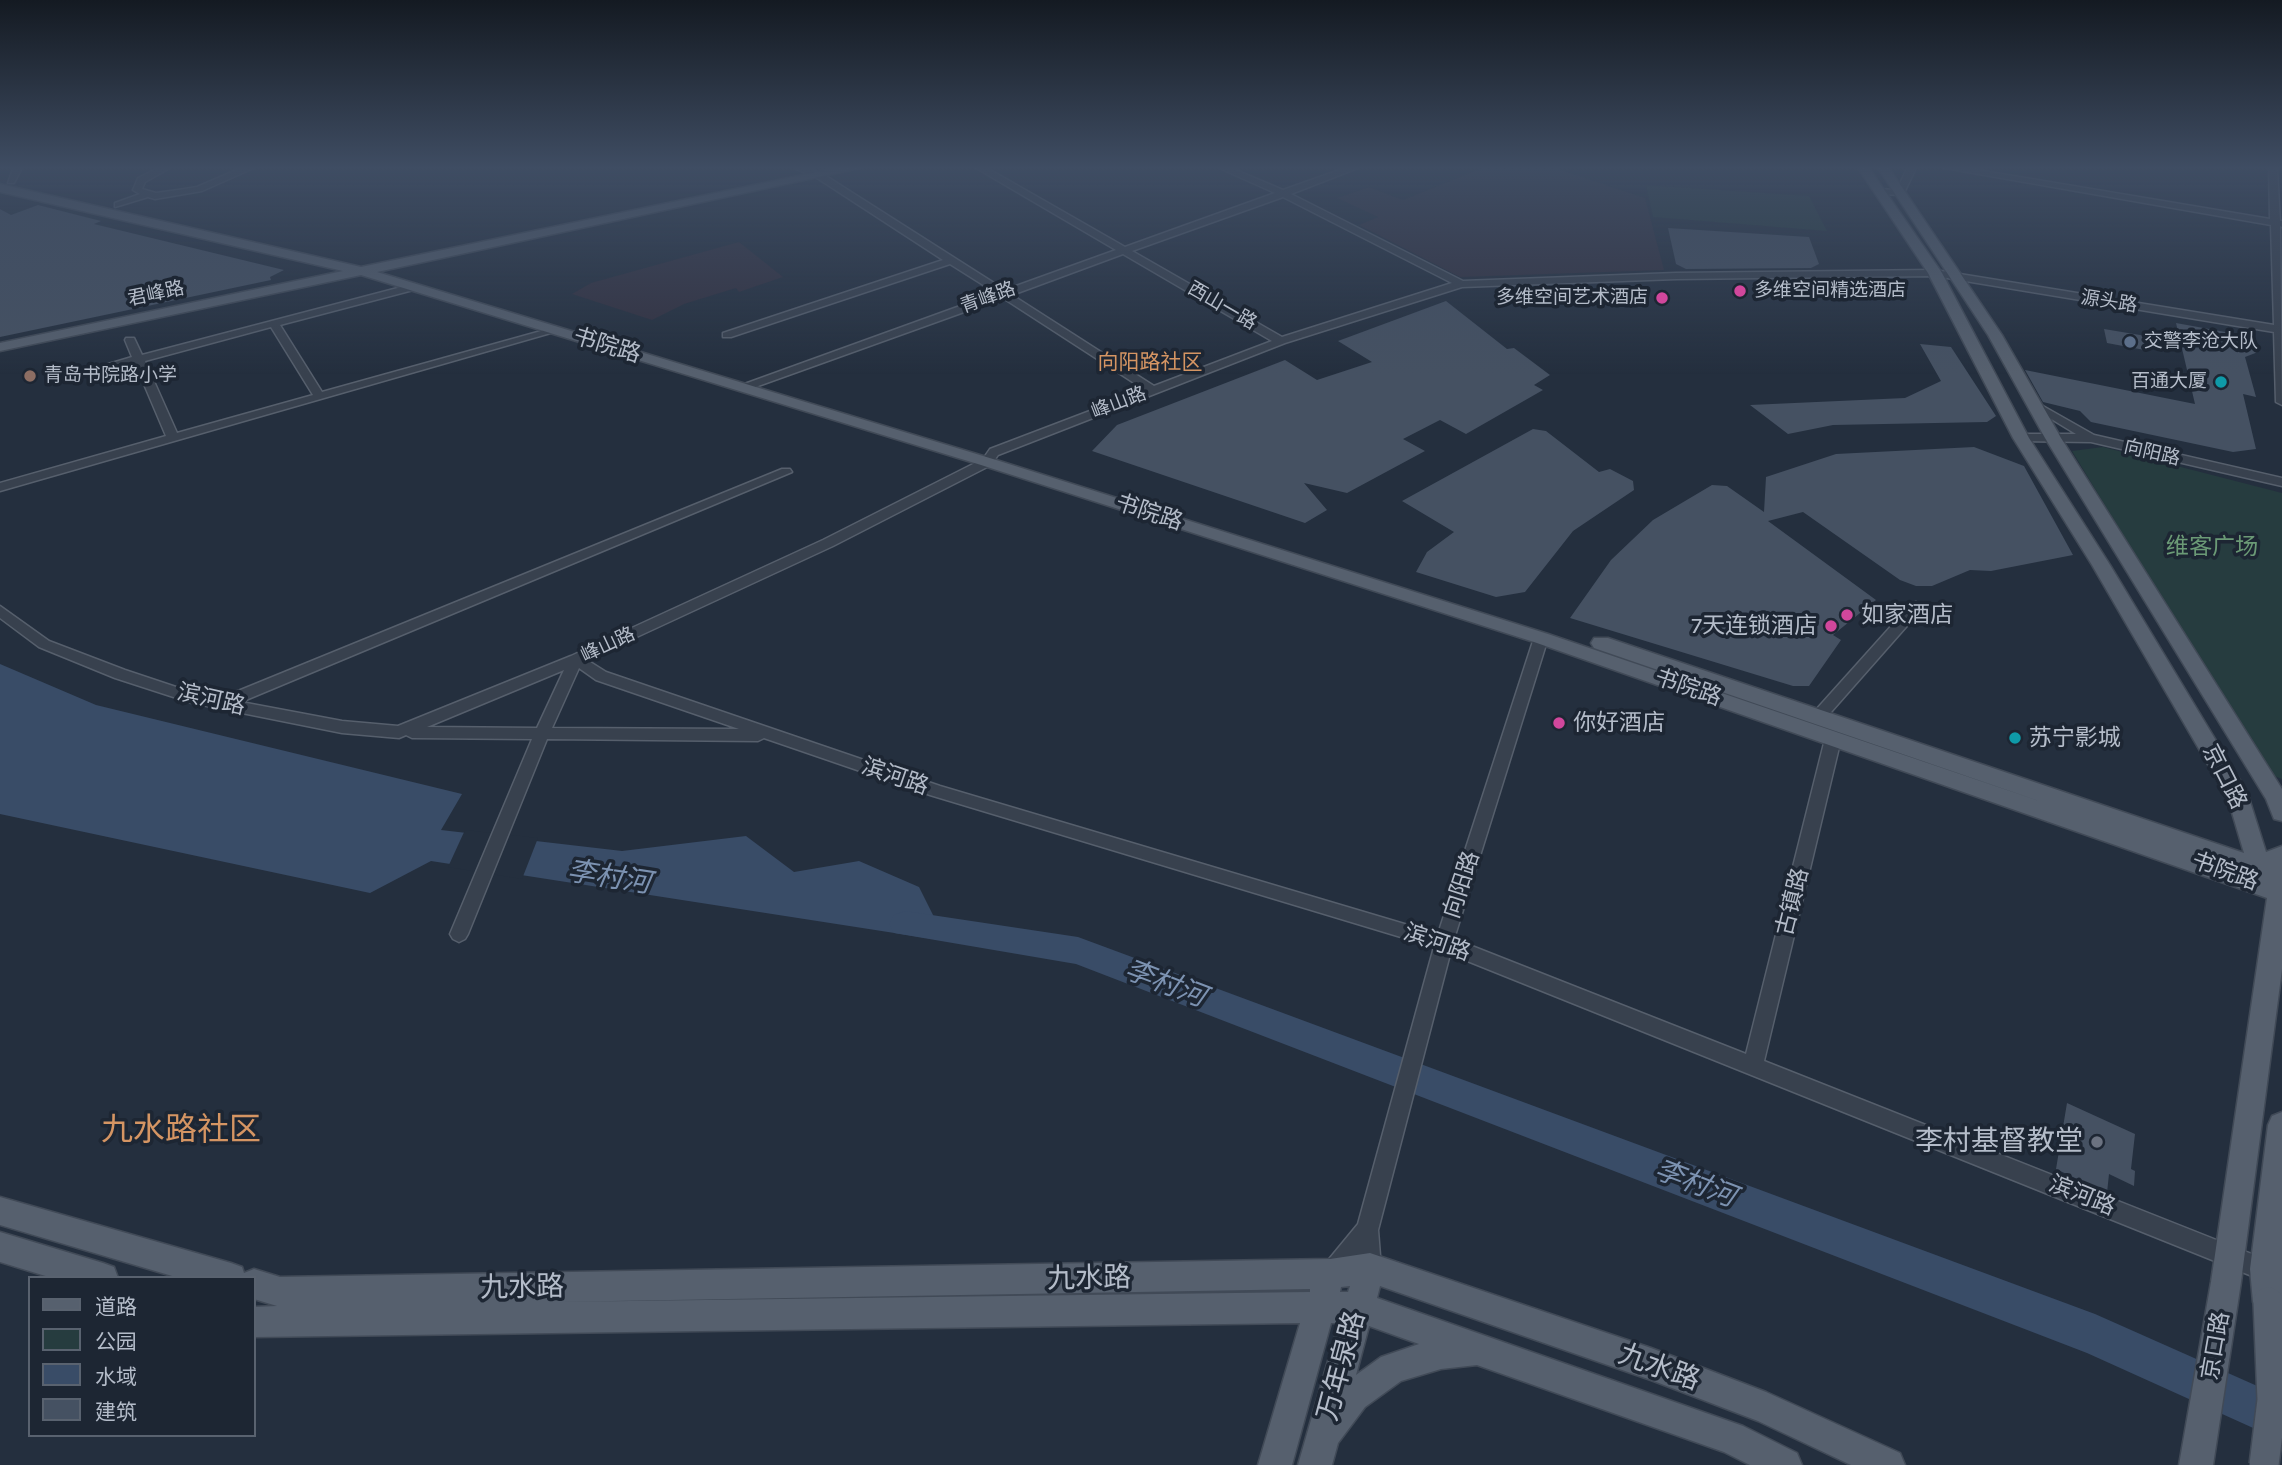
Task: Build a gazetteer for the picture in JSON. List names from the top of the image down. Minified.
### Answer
{"streets":{"main road":["君峰路","书院路","京口路","九水路","万年泉路"],"street":["青峰路","源头路","西山一路","峰山路","向阳路","滨河路","古镇路"]},"crossings":[["君峰路","书院路"],["青峰路","西山一路"],["青峰路","书院路"],["源头路","峰山路"],["源头路","京口路"],["西山一路","峰山路"],["书院路","峰山路"],["书院路","向阳路"],["书院路","京口路"],["书院路","古镇路"],["峰山路","滨河路"],["峰山路","京口路"],["向阳路","滨河路"],["向阳路","京口路"],["向阳路","九水路"],["向阳路","万年泉路"],["滨河路","京口路"],["滨河路","古镇路"],["九水路","万年泉路"]],"districts":["向阳路社区","九水路社区"],"water":["李村河"],"parks":["维客广场"],"places":["多维空间精选酒店","多维空间艺术酒店","交警李沧大队","青岛书院路小学","百通大厦","如家酒店","7天连锁酒店","你好酒店","苏宁影城","李村基督教堂"],"legend":["道路","公园","水域","建筑"]}
